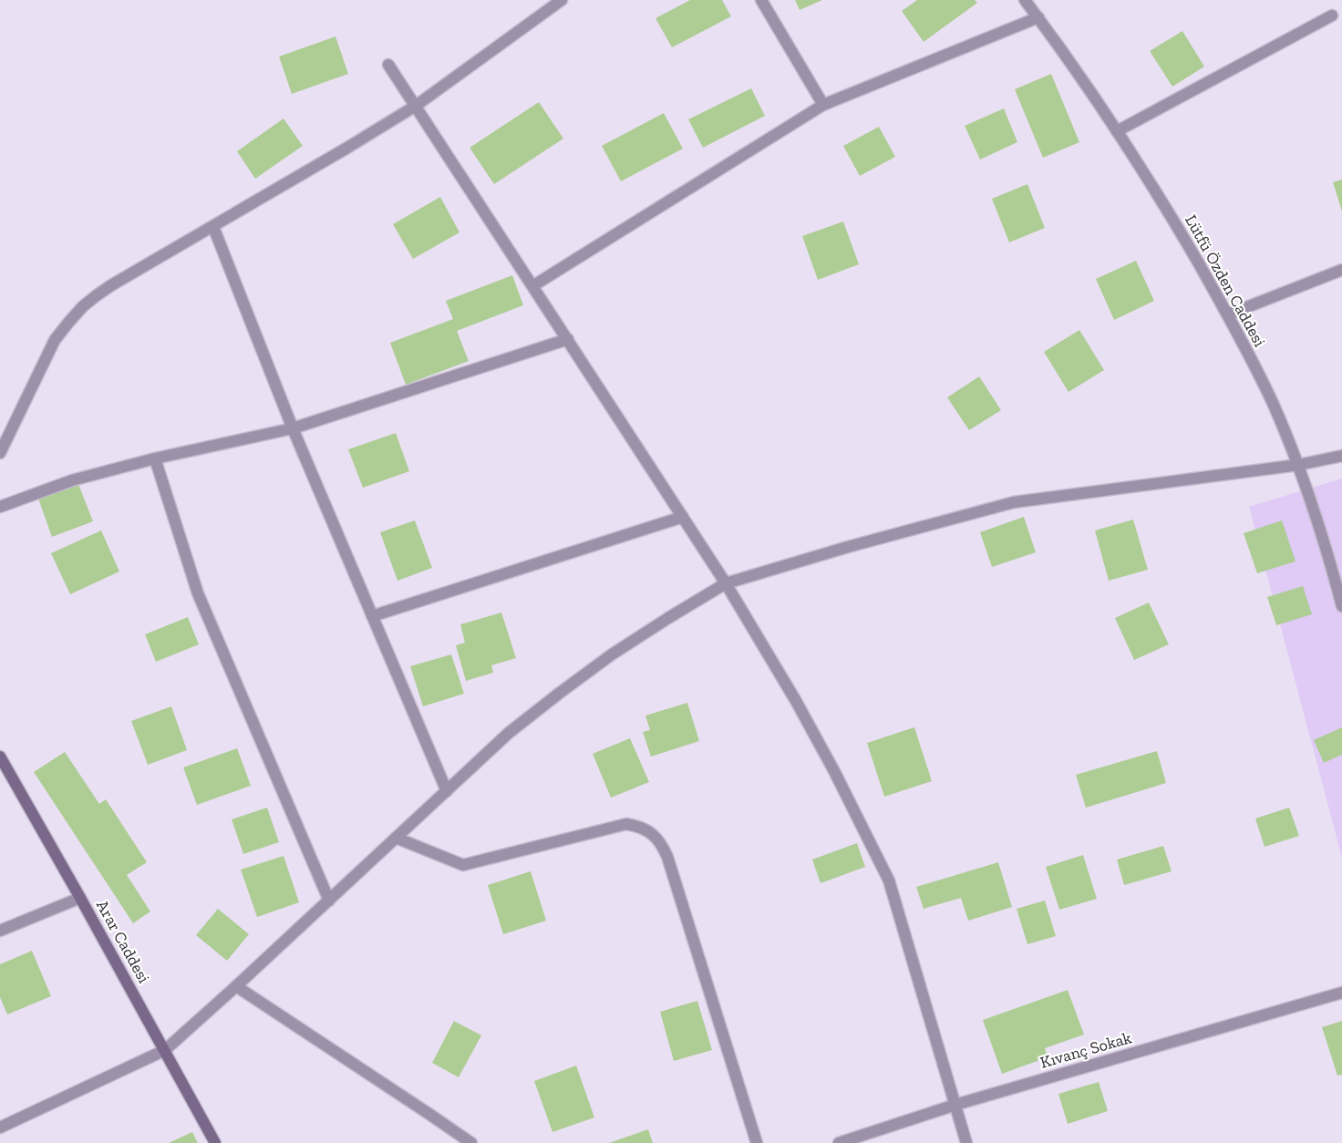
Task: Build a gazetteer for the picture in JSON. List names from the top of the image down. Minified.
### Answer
{"streets":{"street":["Lütfü Özden Caddesi","Arar Caddesi","Kıvanç Sokak"]}}
